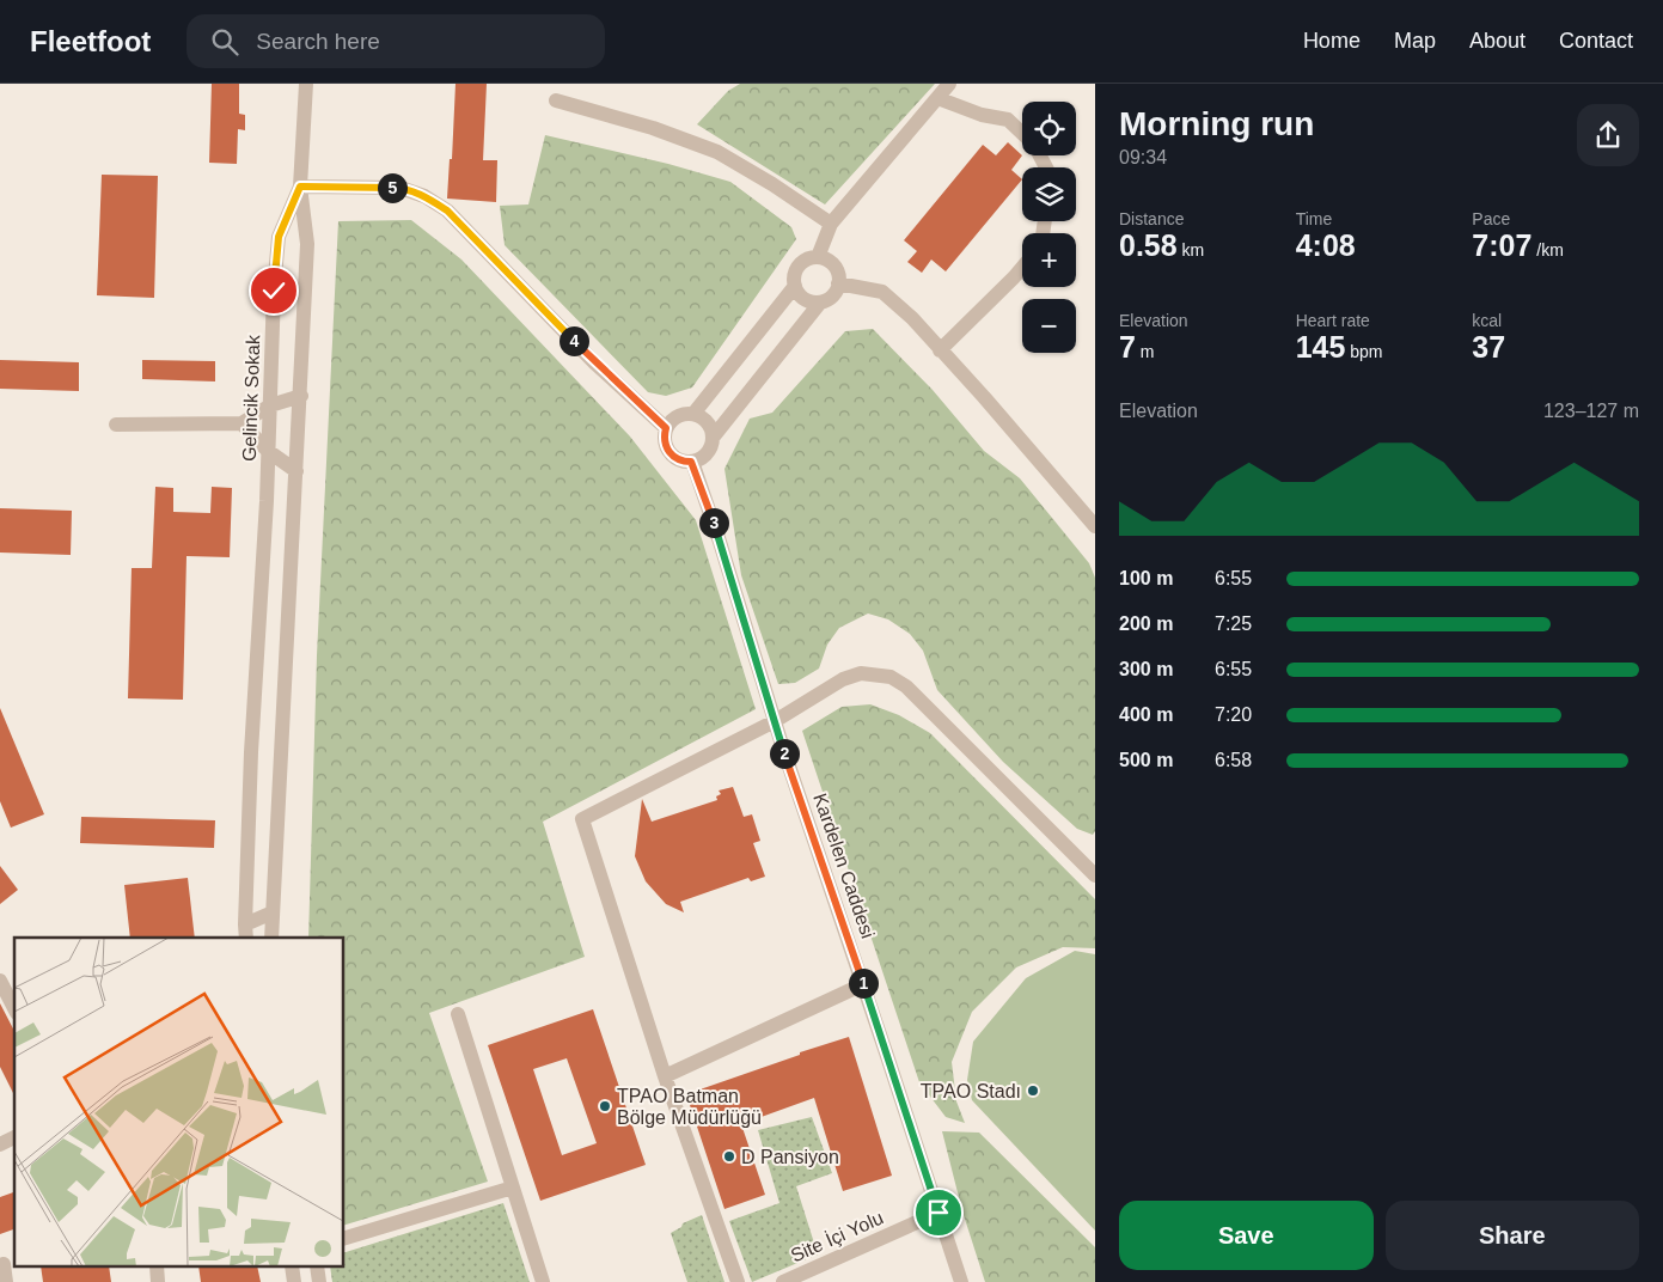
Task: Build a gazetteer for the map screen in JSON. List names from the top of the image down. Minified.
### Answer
{"streets":{"street":["Gelincik Sokak","Kardelen Caddesi","Site İçi Yolu"]},"crossings":[["Kardelen Caddesi","Site İçi Yolu"]],"places":["TPAO Stadı","TPAO Batman Bölge Müdürlüğü","D Pansiyon"],"page":{"header":"Fleetfoot","search":"Search here","nav":["Home","Map","About","Contact"],"heading":["Morning run","09:34"],"map_buttons":["+","−"],"pins":["5","4","3","2","1"],"stats":[["Distance","0.58 km"],["Time","4:08"],["Pace","7:07 /km"],["Elevation","7 m"],["Heart rate","145 bpm"],["kcal","37"]],"chart":["Elevation","123–127 m"],"list":[{"name":"100 m","note":"6:55"},{"name":"200 m","note":"7:25"},{"name":"300 m","note":"6:55"},{"name":"400 m","note":"7:20"},{"name":"500 m","note":"6:58"}],"buttons":["Save","Share"]}}
